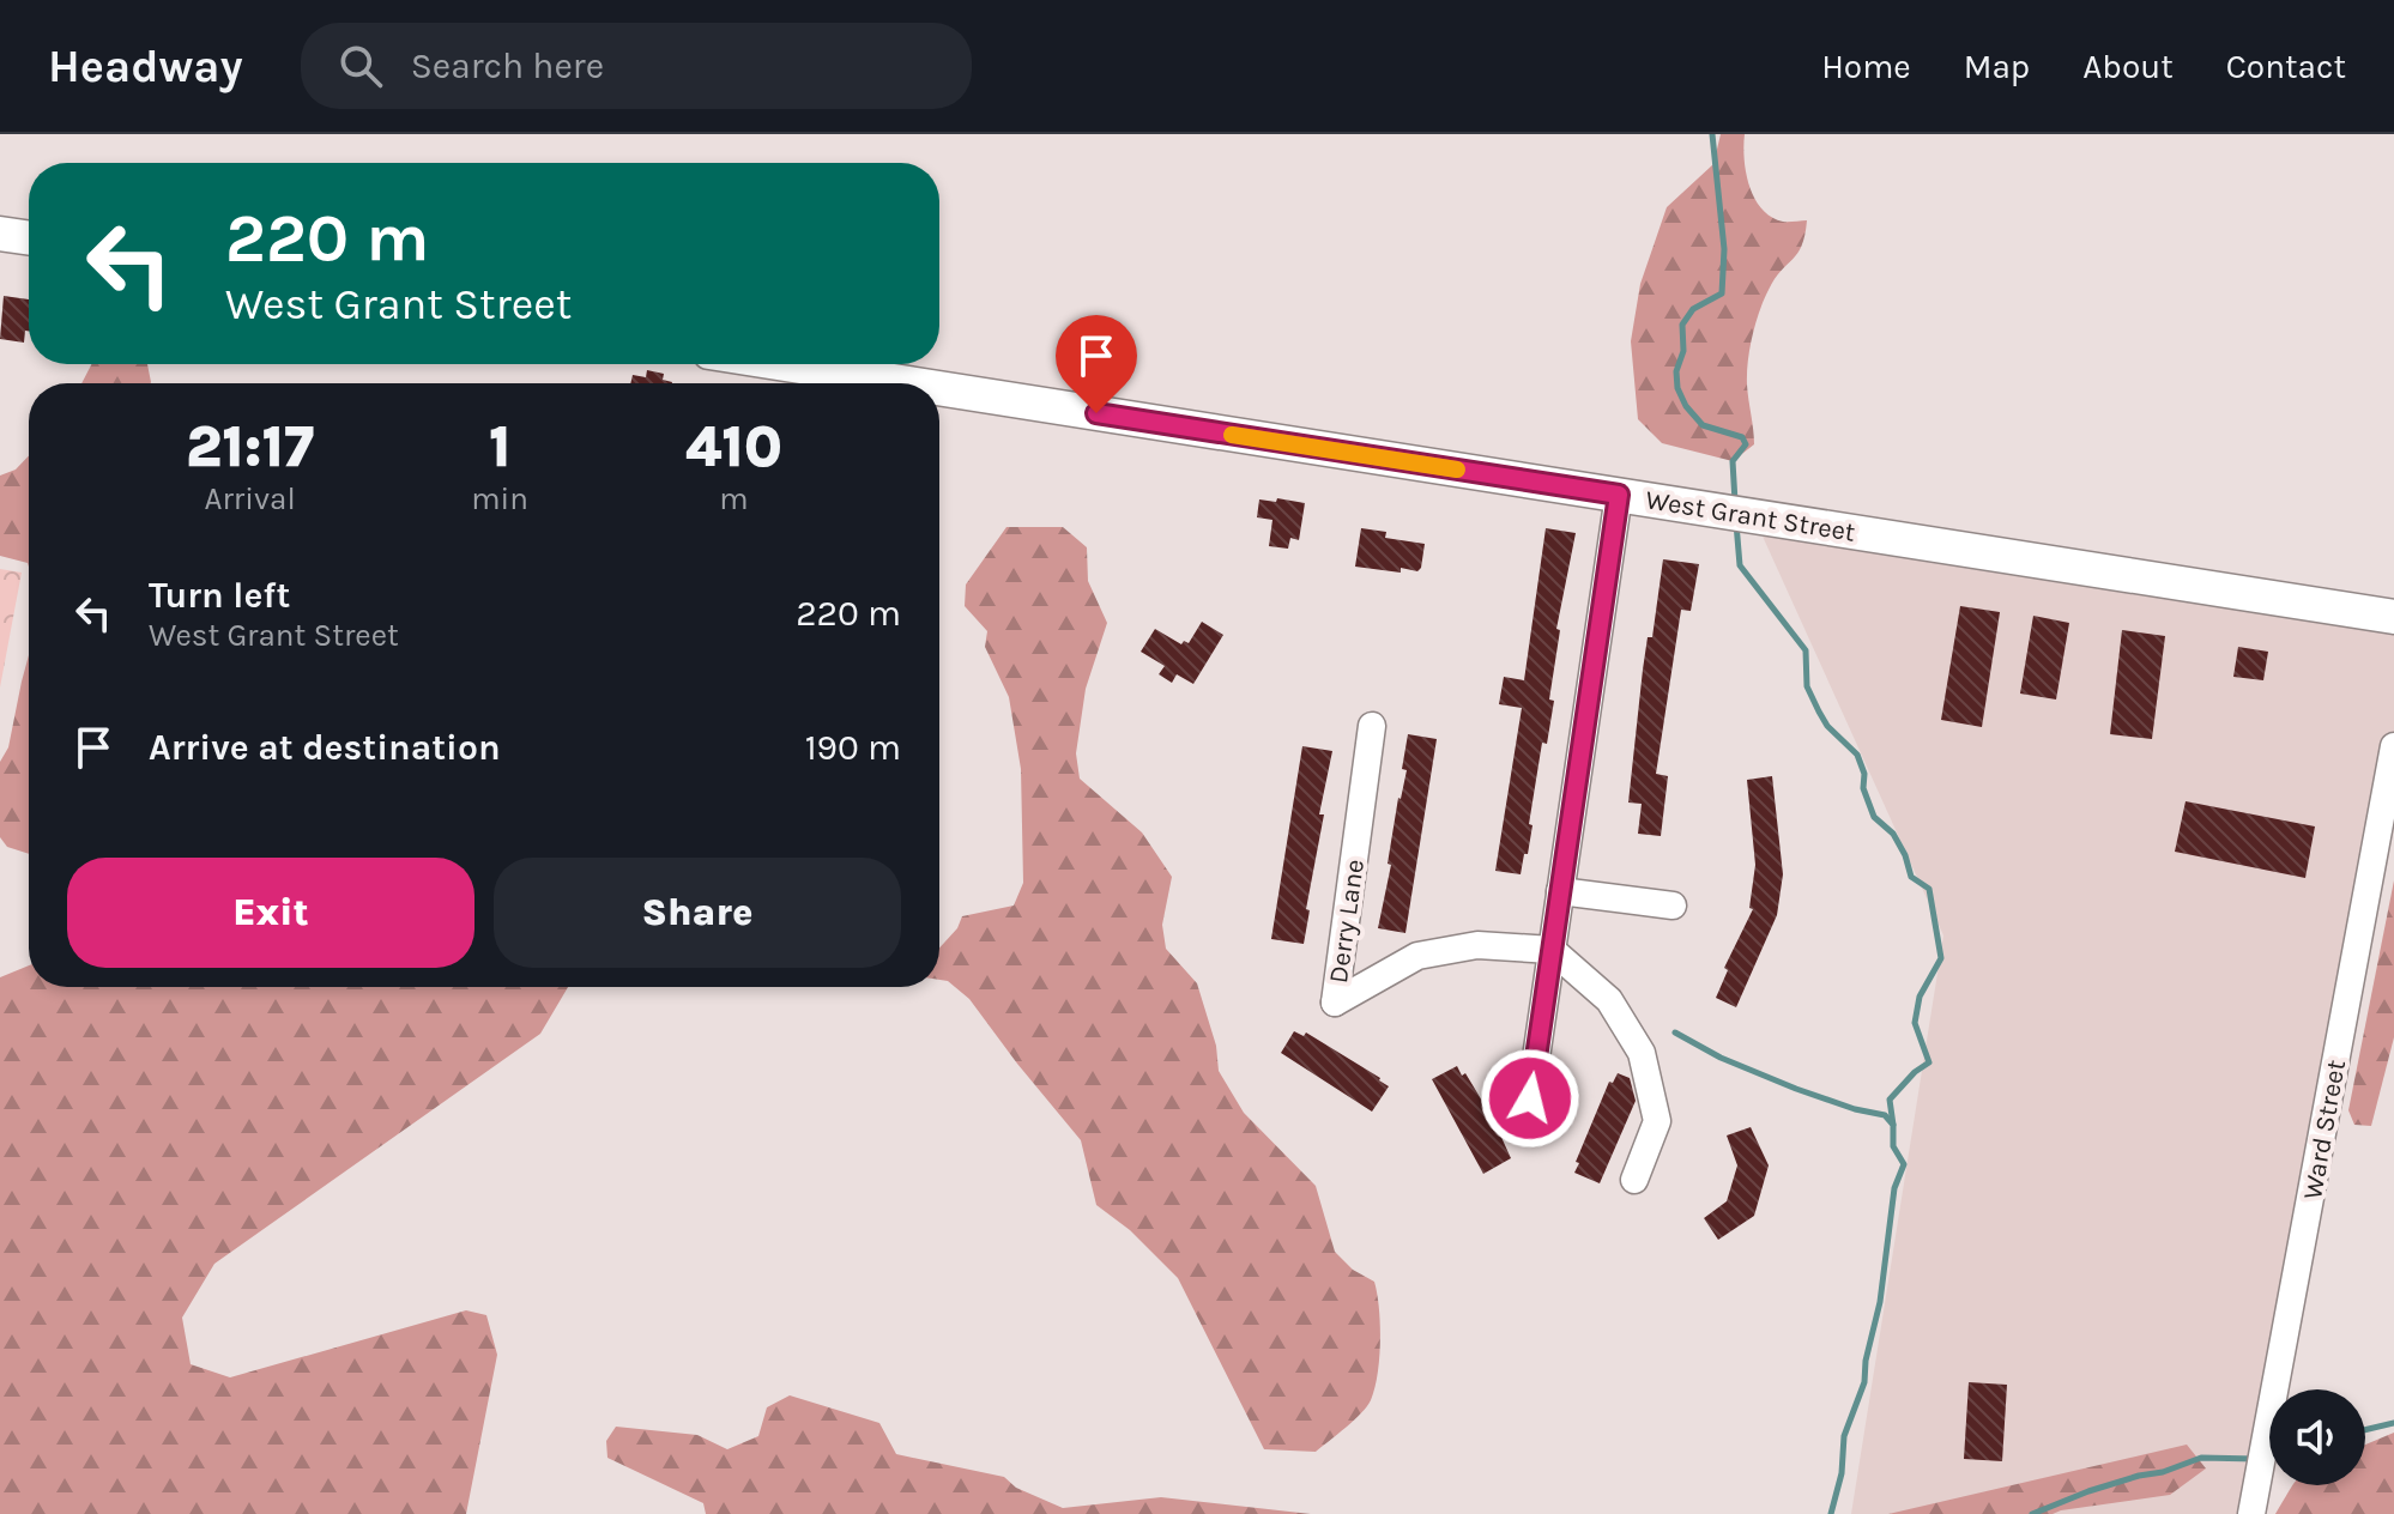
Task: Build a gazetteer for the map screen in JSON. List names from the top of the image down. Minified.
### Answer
{"streets":{"main road":["West Grant Street"],"street":["Derry Lane","Ward Street"]},"page":{"header":"Headway","search":"Search here","nav":["Home","Map","About","Contact"],"turn":["220 m","West Grant Street"],"eta":["21:17","Arrival","1","min","410","m"],"list":[{"name":"Turn left","note":"West Grant Street","value":"220 m"},{"name":"Arrive at destination","value":"190 m"}],"buttons":["Exit","Share"]}}
